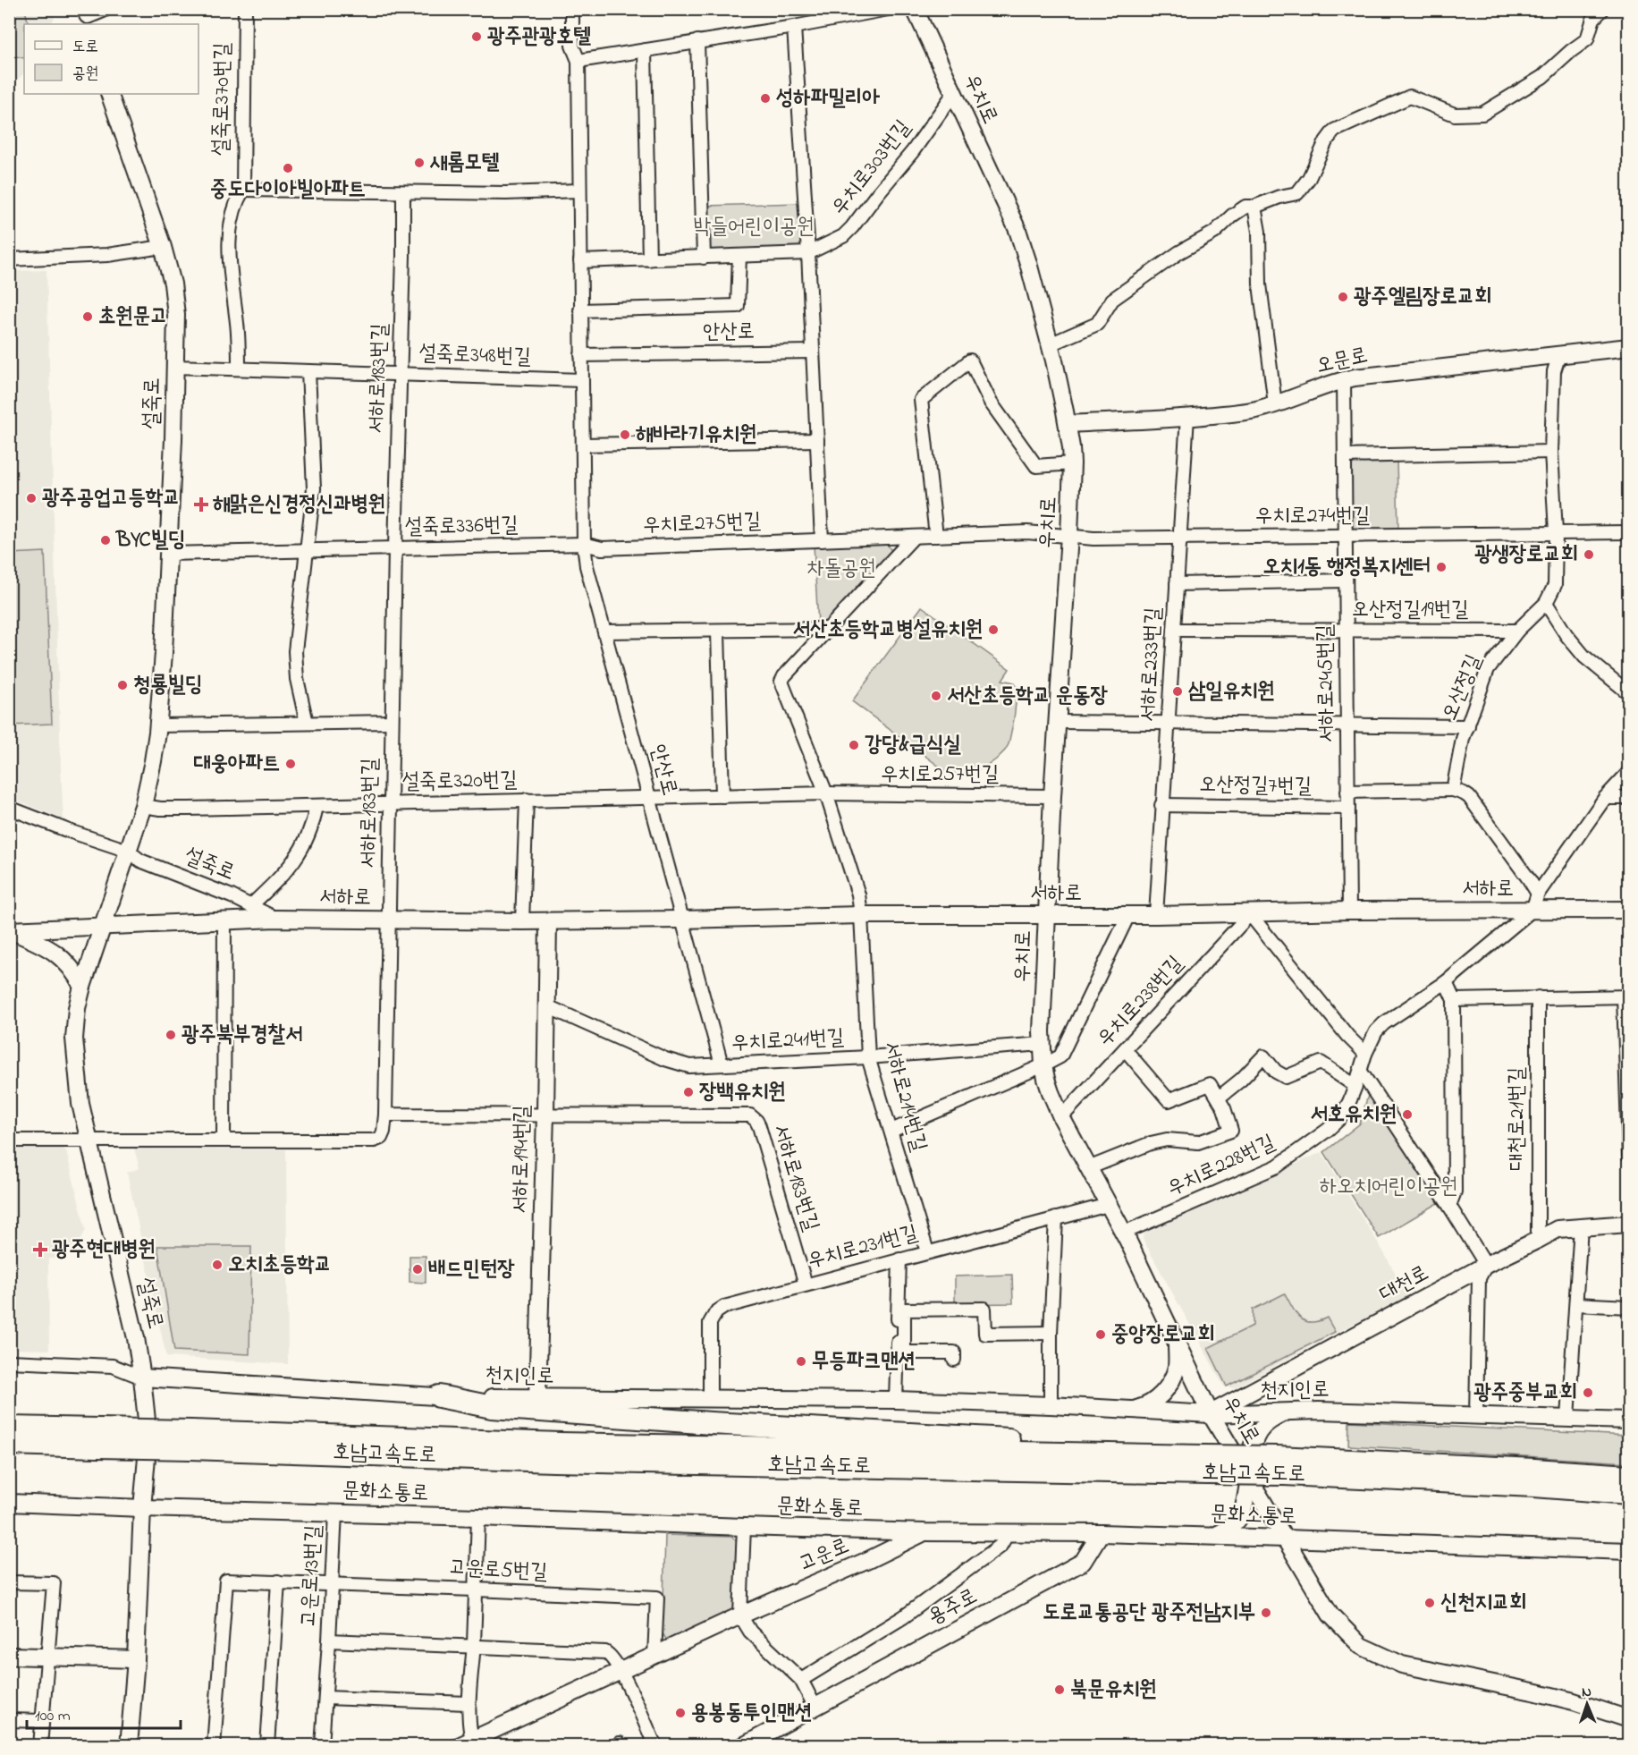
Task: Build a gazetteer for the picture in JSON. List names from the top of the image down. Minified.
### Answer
{"streets":{"highway":["호남고속도로"],"street":["설죽로370번길","우치로","우치로303번길","안산로","설죽로348번길","오문로","서하로183번길","설죽로","우치로274번길","우치로275번길","설죽로336번길","오산정길19번길","서하로233번길","서하로245번길","오산정길","우치로257번길","설죽로320번길","오산정길7번길","서하로","우치로238번길","우치로241번길","서하로214번길","대천로21번길","서하로194번길","우치로228번길","우치로231번길","대천로","천지인로","문화소통로","고운로","고운로5번길","고운로13번길","용주로"]},"crossings":[["우치로","우치로303번길"],["우치로","오문로"],["우치로","우치로274번길"],["우치로","우치로275번길"],["우치로","우치로257번길"],["우치로","서하로"],["우치로","우치로238번길"],["우치로","우치로241번길"],["우치로","우치로228번길"],["우치로","우치로231번길"],["우치로","대천로"],["우치로","천지인로"],["우치로","문화소통로"],["우치로303번길","안산로"],["안산로","설죽로348번길"],["안산로","우치로275번길"],["안산로","설죽로336번길"],["안산로","우치로257번길"],["안산로","설죽로320번길"],["안산로","서하로"],["설죽로348번길","서하로183번길"],["설죽로348번길","설죽로"],["오문로","서하로233번길"],["오문로","서하로245번길"],["오문로","오산정길"],["서하로183번길","설죽로336번길"],["서하로183번길","설죽로320번길"],["서하로183번길","서하로"],["서하로183번길","서하로194번길"],["서하로183번길","우치로231번길"],["설죽로","설죽로336번길"],["설죽로","설죽로320번길"],["설죽로","서하로"],["설죽로","천지인로"],["설죽로","문화소통로"],["우치로274번길","우치로275번길"],["우치로274번길","서하로233번길"],["우치로274번길","서하로245번길"],["우치로274번길","오산정길"],["우치로275번길","설죽로336번길"],["오산정길19번길","서하로233번길"],["오산정길19번길","서하로245번길"],["오산정길19번길","오산정길"],["서하로233번길","오산정길7번길"],["서하로233번길","서하로"],["서하로245번길","오산정길7번길"],["서하로245번길","서하로"],["우치로257번길","설죽로320번길"],["서하로","우치로238번길"],["서하로","서하로214번길"],["서하로","서하로194번길"],["서하로","우치로228번길"],["우치로241번길","서하로214번길"],["우치로241번길","서하로194번길"],["서하로214번길","우치로231번길"],["대천로21번길","대천로"],["서하로194번길","천지인로"],["우치로231번길","천지인로"],["대천로","천지인로"],["문화소통로","고운로"],["문화소통로","고운로13번길"],["문화소통로","용주로"],["고운로","고운로5번길"],["고운로","고운로13번길"],["고운로5번길","고운로13번길"]],"parks":["박들어린이공원","차돌공원","하오치어린이공원"],"places":{"other":["광주관광호텔","성하파밀리아","새롬모텔","중도다이아빌아파트","광주엘림장로교회","초원문고","해바라기유치원","광주공업고등학교","BYC빌딩","광생장로교회","오치1동 행정복지센터","서산초등학교병설유치원","청룡빌딩","삼일유치원","서산초등학교 운동장","강당&급식실","대웅아파트","광주북부경찰서","장백유치원","서호유치원","오치초등학교","배드민턴장","중앙장로교회","무등파크맨션","광주중부교회","신천지교회","도로교통공단 광주전남지부","북문유치원","용봉동투인맨션"],"health":["해맑은신경정신과병원","광주현대병원"]},"legend":["도로","공원"],"scale_bar":"100 m","north":"top"}
